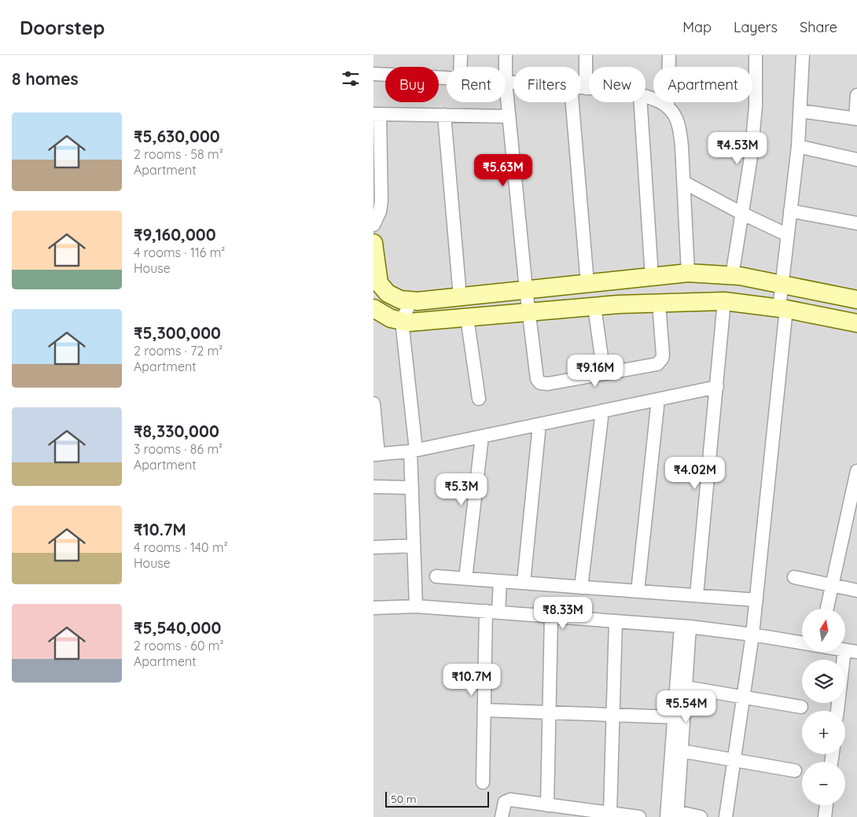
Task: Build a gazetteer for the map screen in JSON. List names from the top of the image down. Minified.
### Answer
{"scale_bar":"50 m","north":"top","page":{"header":"Doorstep","nav":["Map","Layers","Share"],"heading":"8 homes","chip":["Buy","Rent","Filters","New","Apartment"],"list":[{"name":"₹5,630,000","note":"2 rooms · 58 m² · Apartment"},{"name":"₹9,160,000","note":"4 rooms · 116 m² · House"},{"name":"₹5,300,000","note":"2 rooms · 72 m² · Apartment"},{"name":"₹8,330,000","note":"3 rooms · 86 m² · Apartment"},{"name":"₹10.7M","note":"4 rooms · 140 m² · House"},{"name":"₹5,540,000","note":"2 rooms · 60 m² · Apartment"}],"price":["₹4.53M","₹5.63M","₹9.16M","₹4.02M","₹5.3M","₹8.33M","₹10.7M","₹5.54M"],"map_buttons":["+","−"],"scale":"50 m"}}
